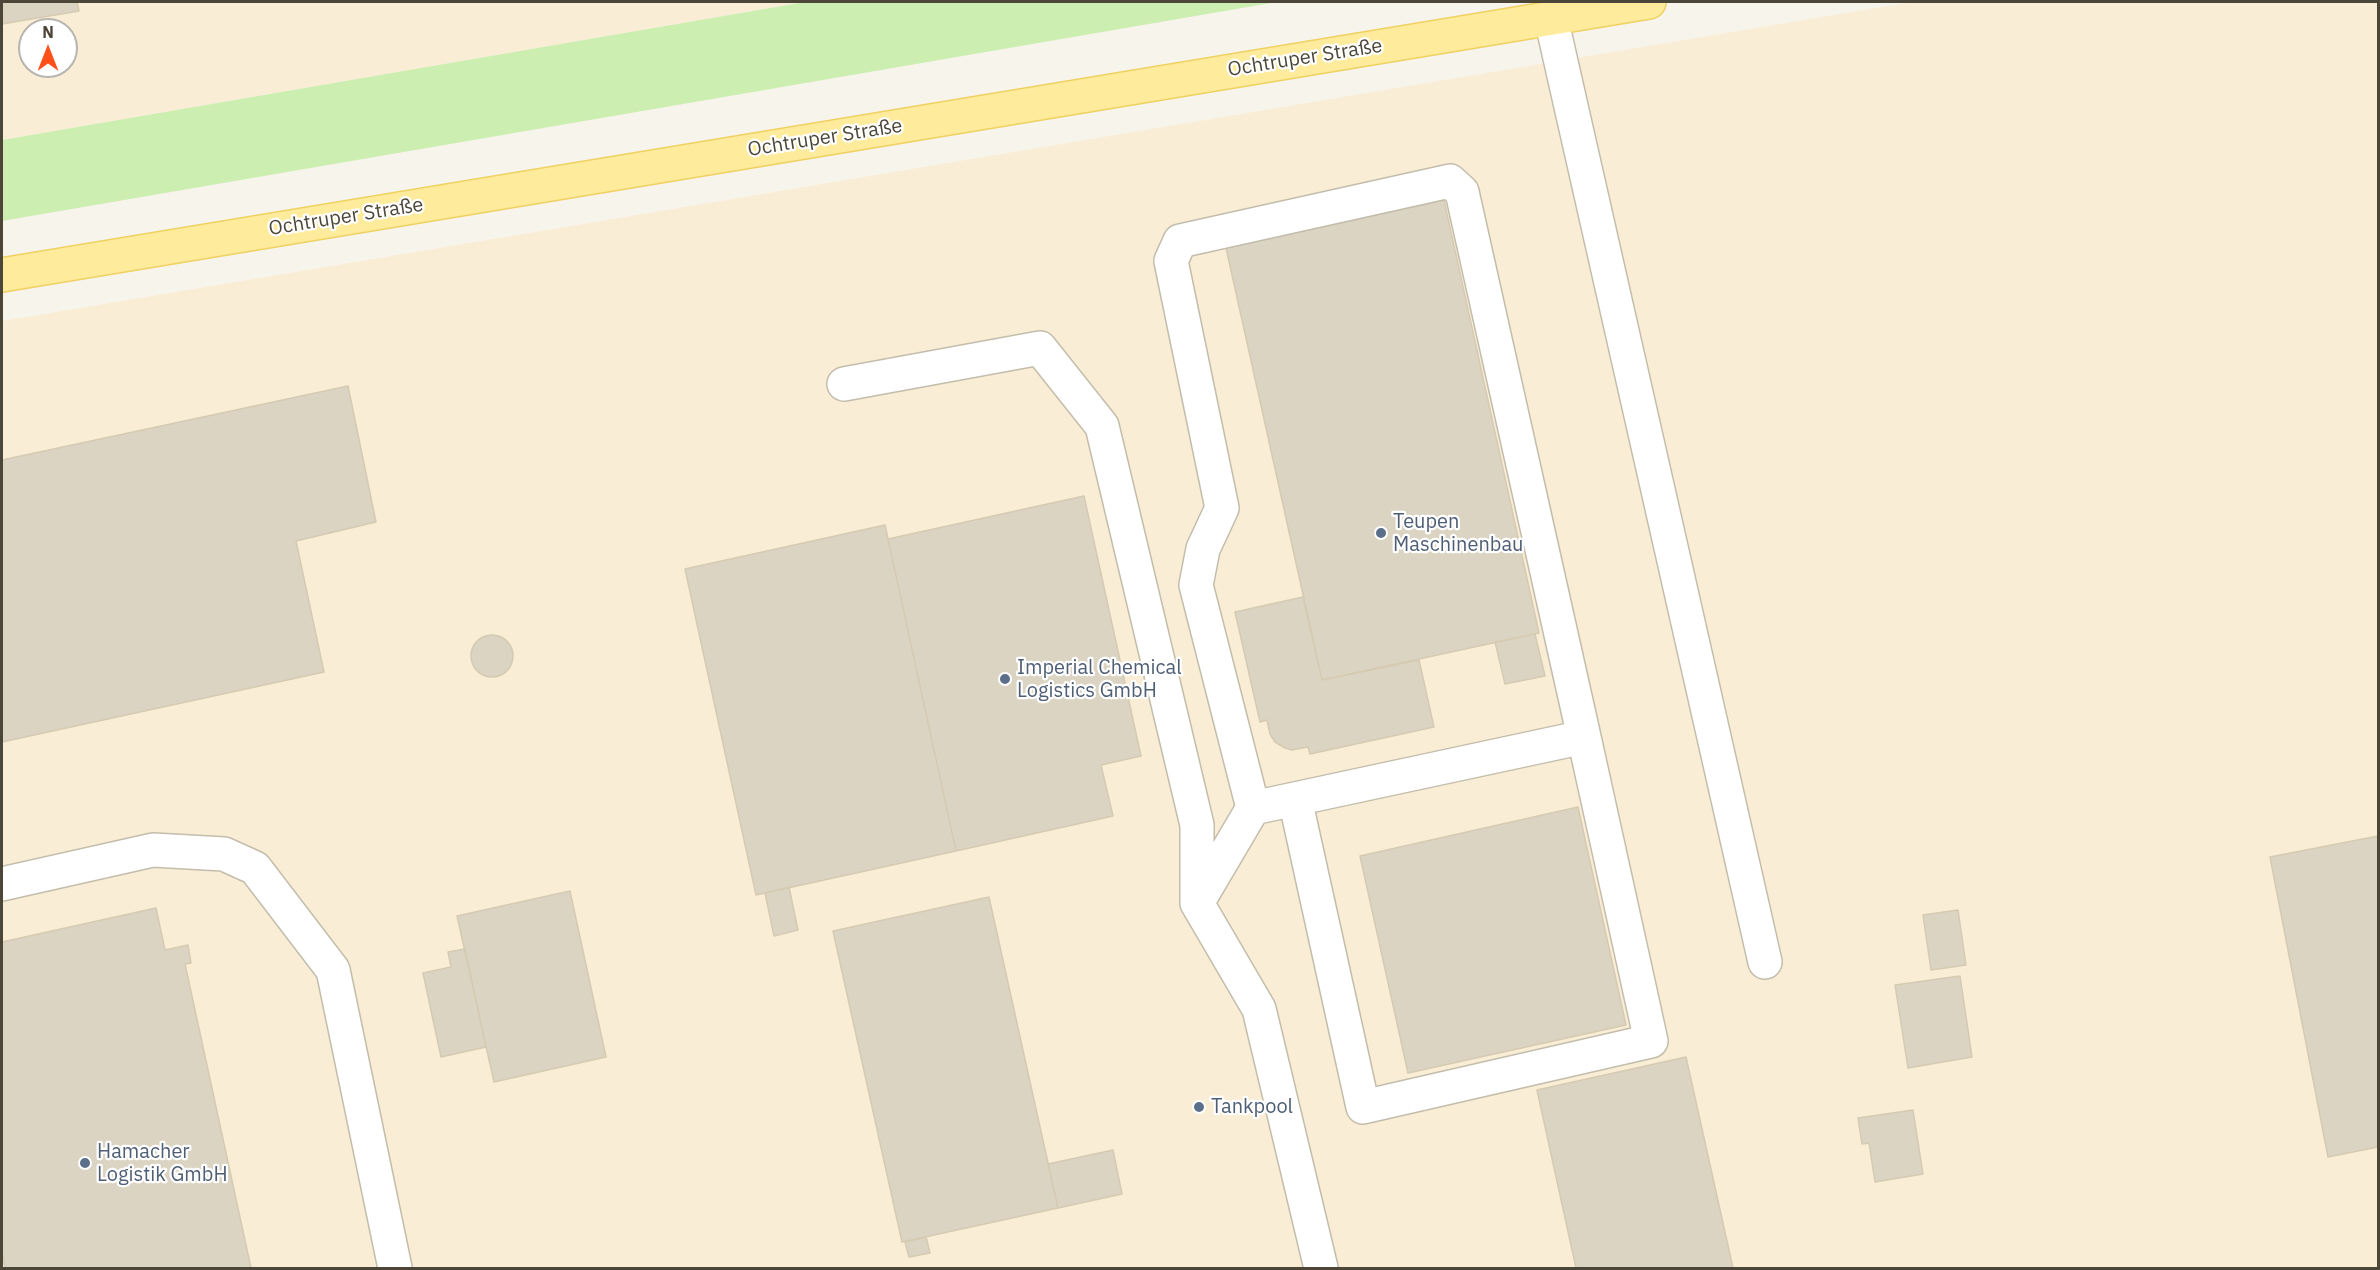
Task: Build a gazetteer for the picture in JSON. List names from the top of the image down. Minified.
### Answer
{"streets":{"main road":["Ochtruper Straße"]},"places":["Teupen Maschinenbau","Imperial Chemical Logistics GmbH","Tankpool","Hamacher Logistik GmbH"],"north":"top"}
